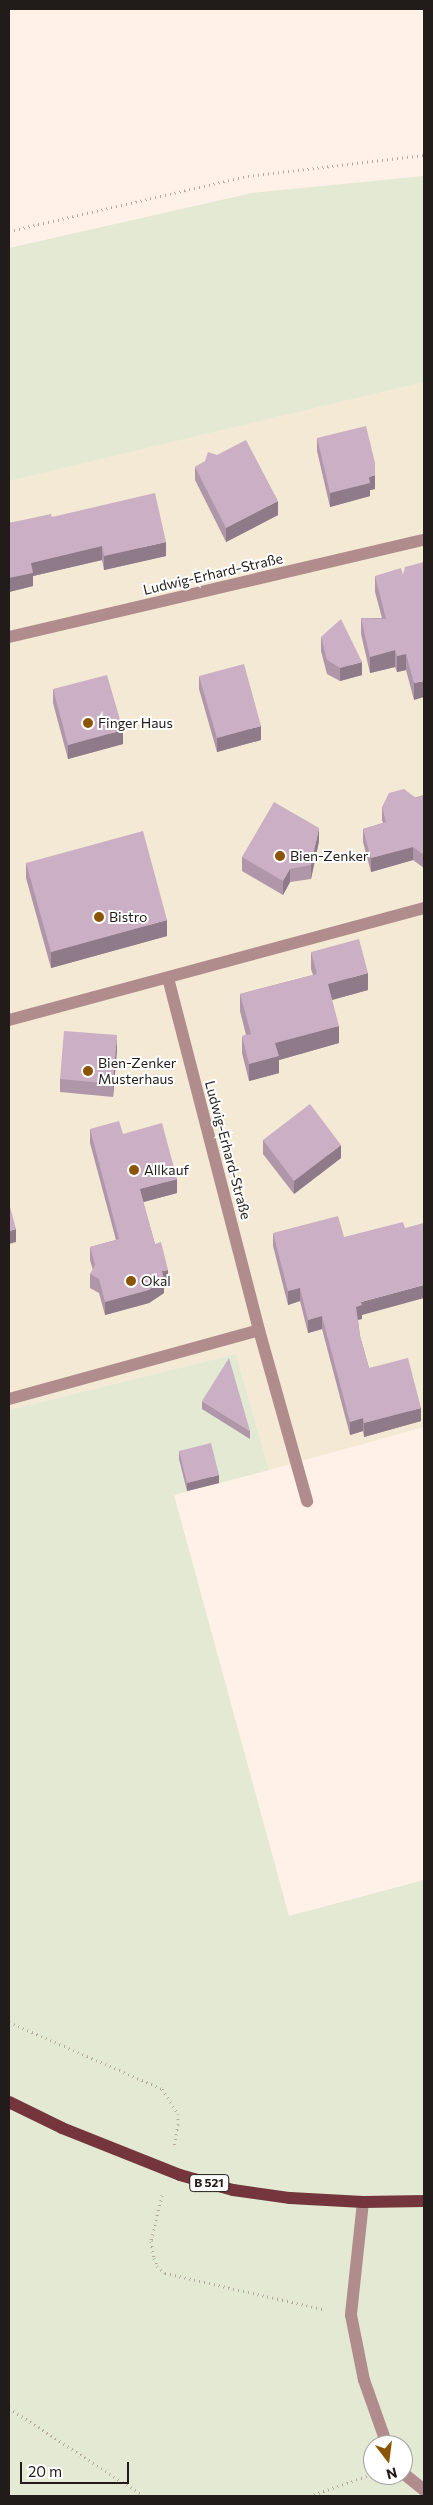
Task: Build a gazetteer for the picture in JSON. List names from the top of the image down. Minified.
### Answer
{"streets":{"main road":["B 521"],"lane":["Ludwig-Erhard-Straße"]},"places":["Finger Haus","Bien-Zenker","Bistro","Bien-Zenker Musterhaus","Allkauf","Okal"],"scale_bar":"20 m","north":"bottom"}
